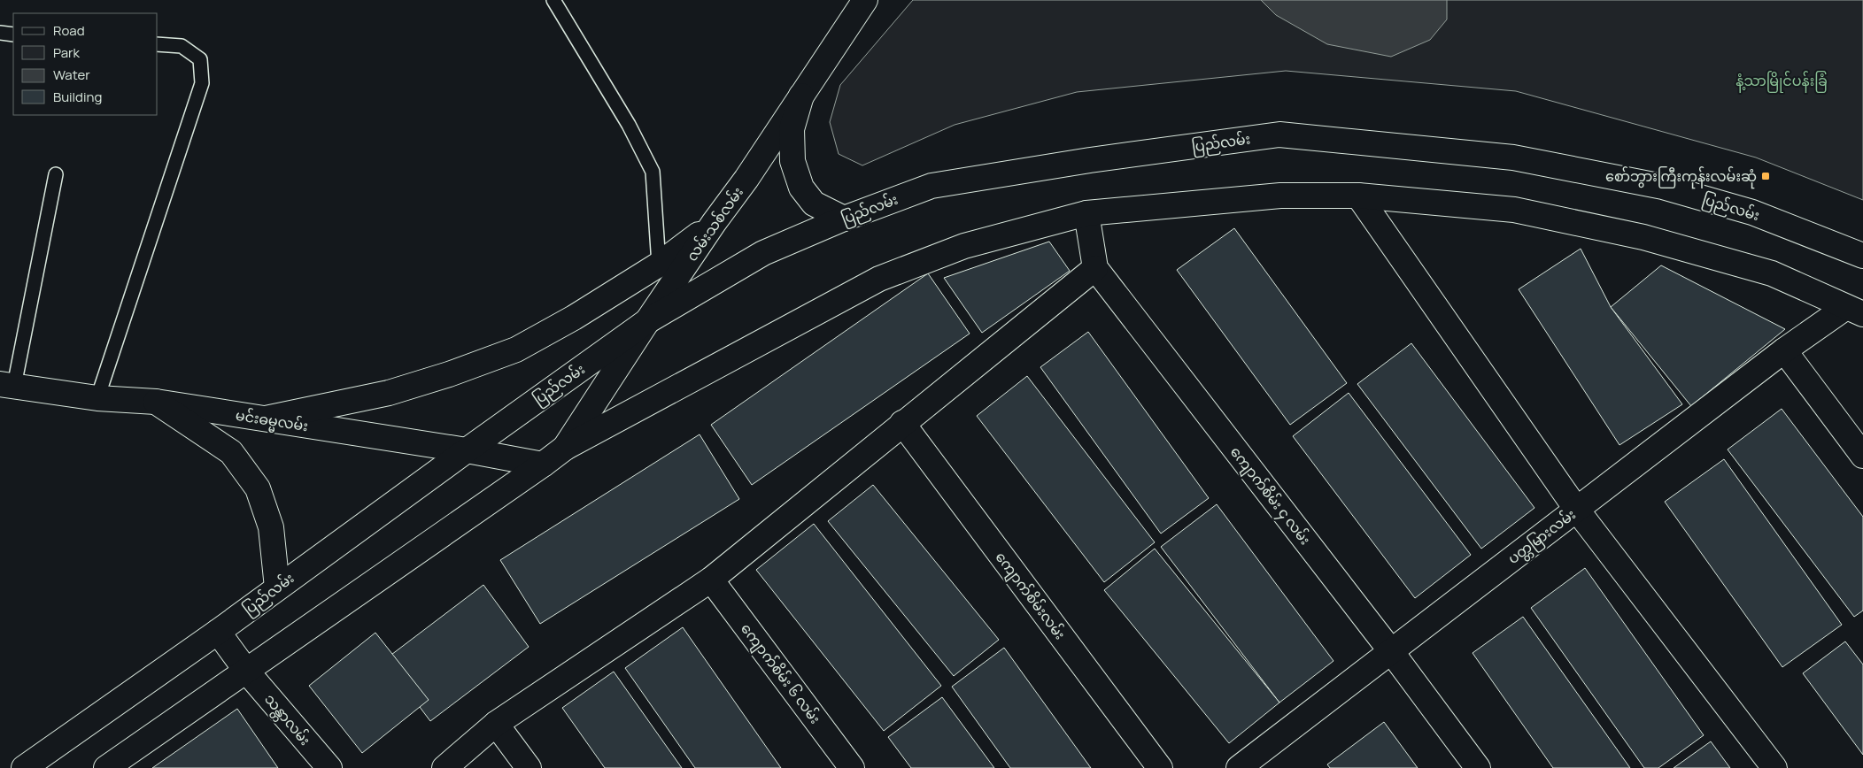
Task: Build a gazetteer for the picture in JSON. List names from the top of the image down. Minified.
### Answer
{"streets":{"main road":["ပြည်လမ်း","လမ်းသစ်လမ်း","မင်းဓမ္မလမ်း","ကျောက်စိမ်း ၄ လမ်း","ပတ္တမြားလမ်း","ကျောက်စိမ်းလမ်း","ကျောက်စိမ်း ၆ လမ်း","သန္တာလမ်း"]},"crossings":[["ပြည်လမ်း","လမ်းသစ်လမ်း"],["ပြည်လမ်း","မင်းဓမ္မလမ်း"],["ပြည်လမ်း","သန္တာလမ်း"],["ကျောက်စိမ်း ၄ လမ်း","ပတ္တမြားလမ်း"]],"parks":["နံ့သာမြိုင်ပန်းခြံ"],"places":{"transit":["စော်ဘွားကြီးကုန်းလမ်းဆုံ"]},"legend":["Road","Park","Water","Building"]}
